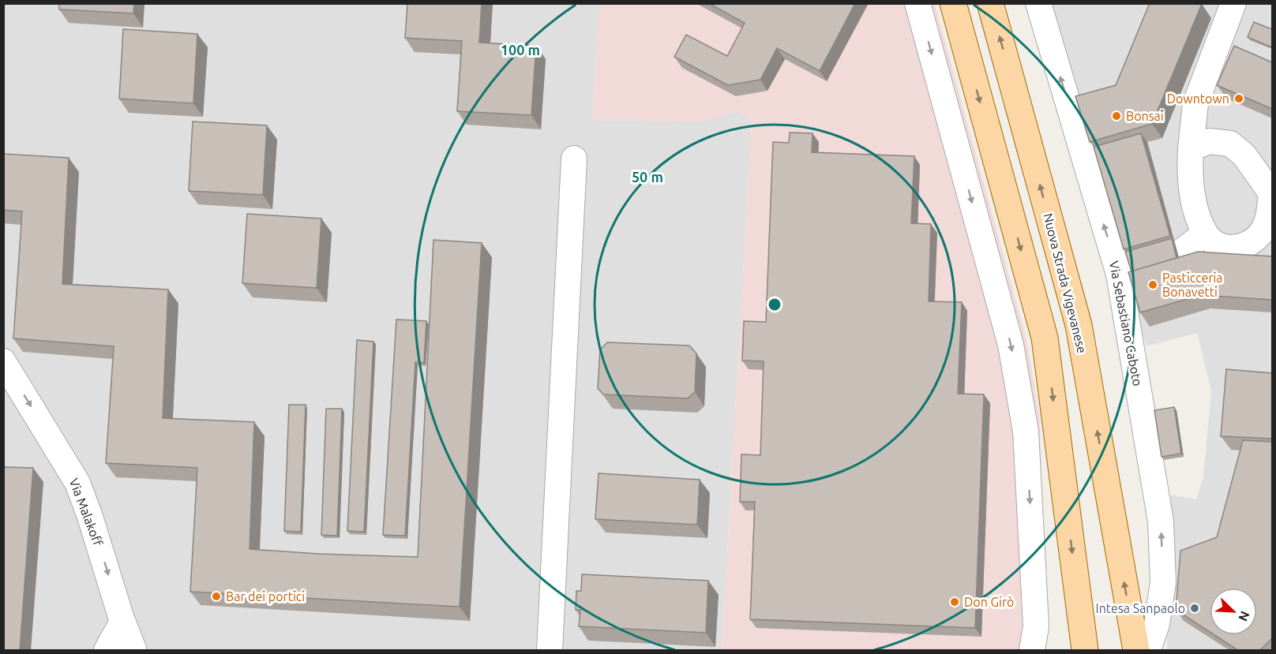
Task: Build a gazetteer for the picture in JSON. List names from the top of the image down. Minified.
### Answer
{"streets":{"main road":["Nuova Strada Vigevanese"],"street":["Via Sebastiano Caboto","Via Malakoff"]},"one_way":["Via Malakoff"],"places":["Downtown","Bonsai","Pasticceria Bonavetti","Bar dei portici","Don Girò","Intesa Sanpaolo"],"north":"bottom right","rings":["100 m","50 m"]}
